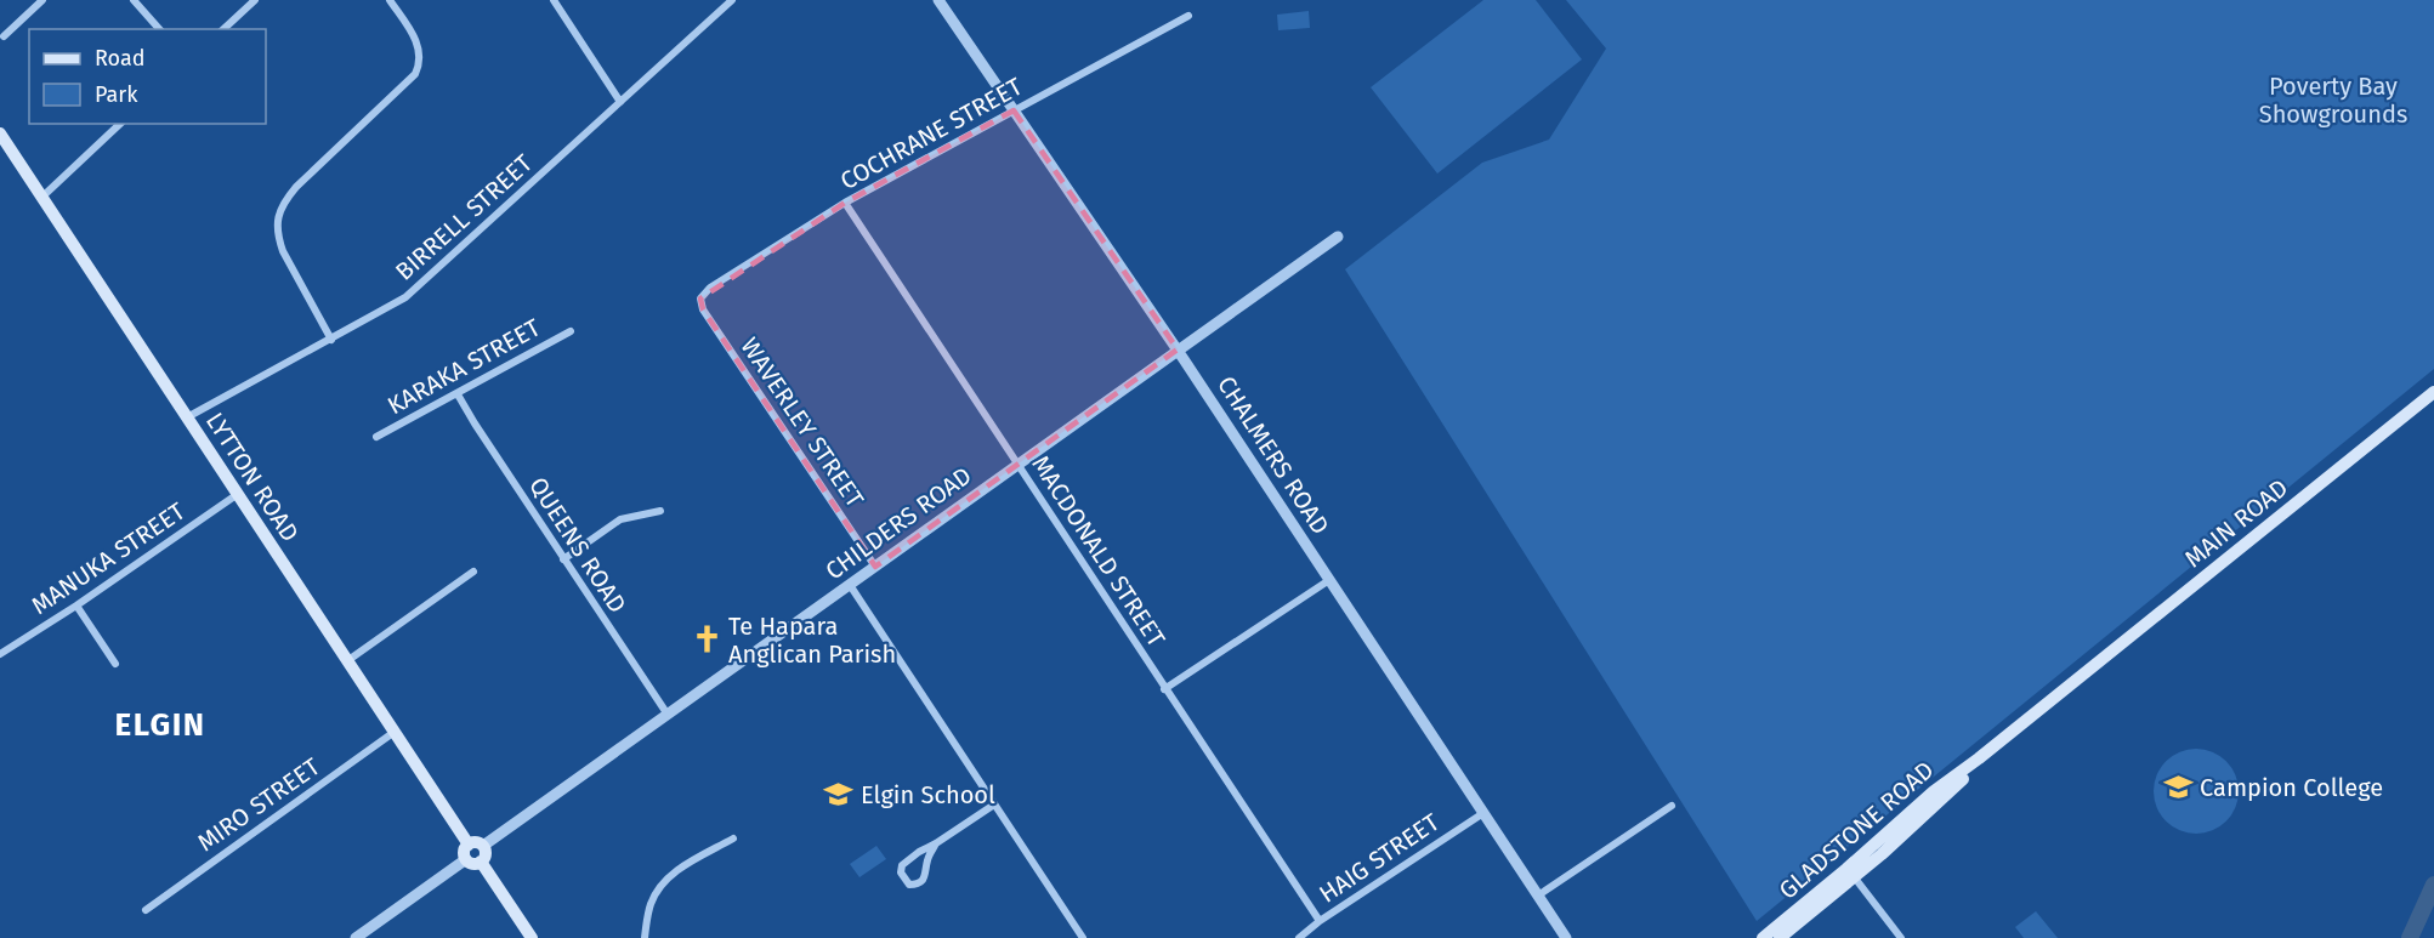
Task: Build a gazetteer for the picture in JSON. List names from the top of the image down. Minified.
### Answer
{"streets":{"main road":["LYTTON ROAD","MAIN ROAD","GLADSTONE ROAD"],"street":["COCHRANE STREET","BIRRELL STREET","KARAKA STREET","WAVERLEY STREET","CHALMERS ROAD","CHILDERS ROAD","QUEENS ROAD","MACDONALD STREET","MANUKA STREET","MIRO STREET","HAIG STREET"]},"crossings":[["COCHRANE STREET","WAVERLEY STREET"],["COCHRANE STREET","CHALMERS ROAD"],["COCHRANE STREET","MACDONALD STREET"],["BIRRELL STREET","LYTTON ROAD"],["KARAKA STREET","QUEENS ROAD"],["WAVERLEY STREET","CHILDERS ROAD"],["CHALMERS ROAD","CHILDERS ROAD"],["CHALMERS ROAD","HAIG STREET"],["LYTTON ROAD","CHILDERS ROAD"],["LYTTON ROAD","MANUKA STREET"],["LYTTON ROAD","MIRO STREET"],["CHILDERS ROAD","QUEENS ROAD"],["CHILDERS ROAD","MACDONALD STREET"],["MAIN ROAD","GLADSTONE ROAD"],["MACDONALD STREET","HAIG STREET"]],"districts":["ELGIN"],"parks":["Poverty Bay Showgrounds"],"places":{"church":["Te Hapara Anglican Parish"],"school or university":["Campion College","Elgin School"]},"legend":["Road","Park"]}
